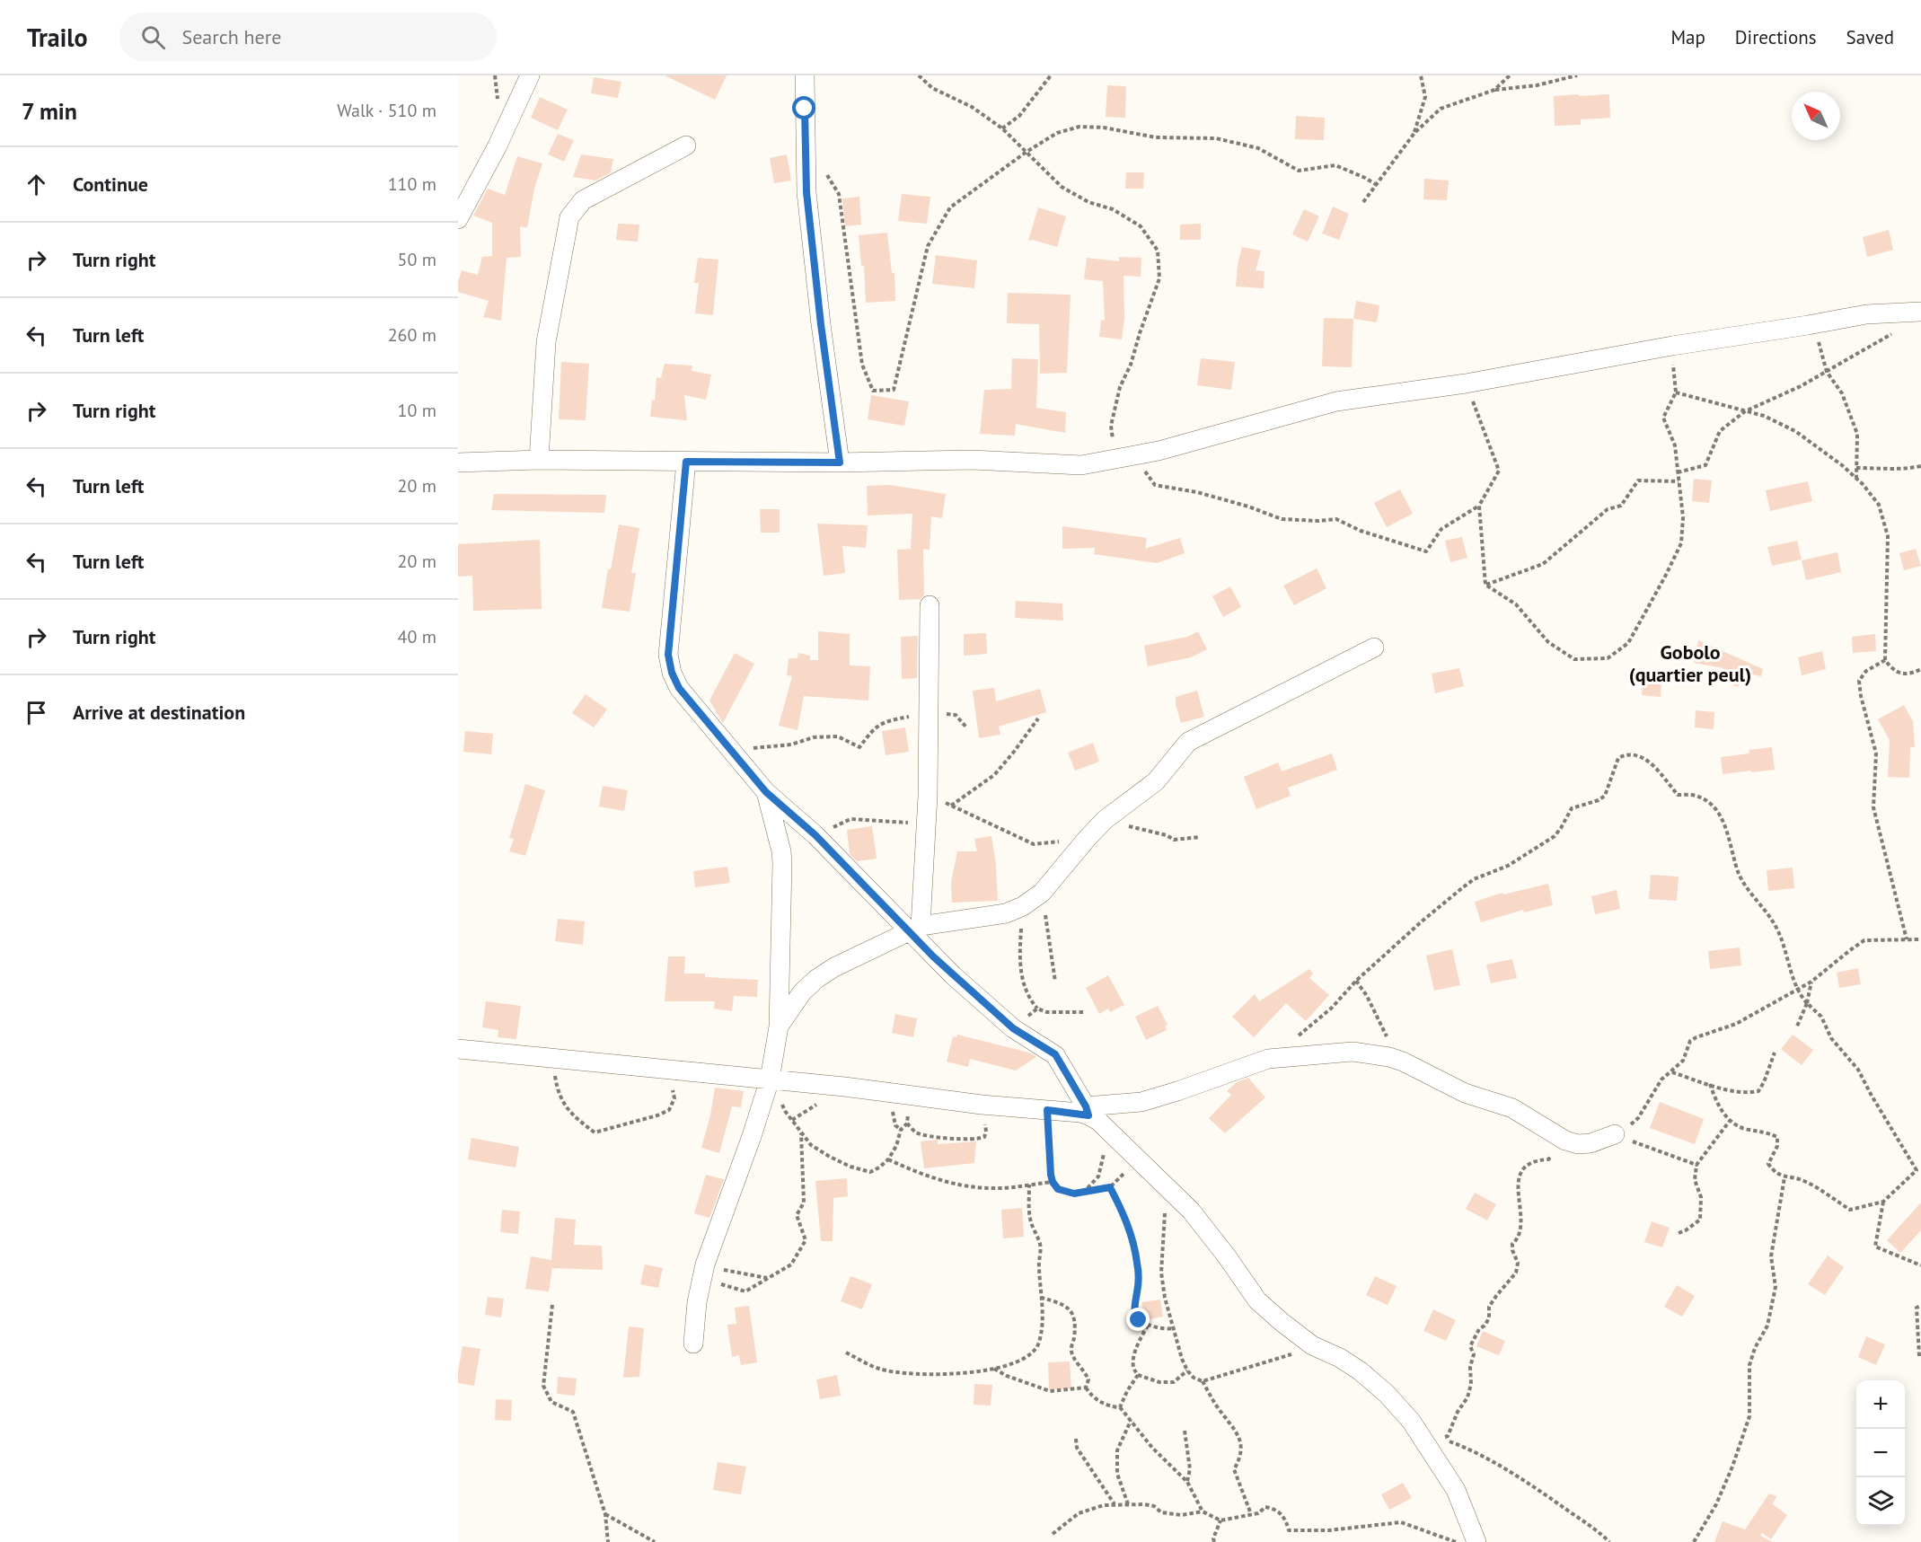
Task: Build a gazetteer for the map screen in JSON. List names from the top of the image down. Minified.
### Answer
{"districts":["Gobolo (quartier peul)"],"north":"top left","page":{"header":"Trailo","search":"Search here","nav":["Map","Directions","Saved"],"heading":["7 min","Walk · 510 m"],"list":[["Continue","110 m"],["Turn right","50 m"],["Turn left","260 m"],["Turn right","10 m"],["Turn left","20 m"],["Turn left","20 m"],["Turn right","40 m"],"Arrive at destination"],"map_buttons":["+","−"]}}
